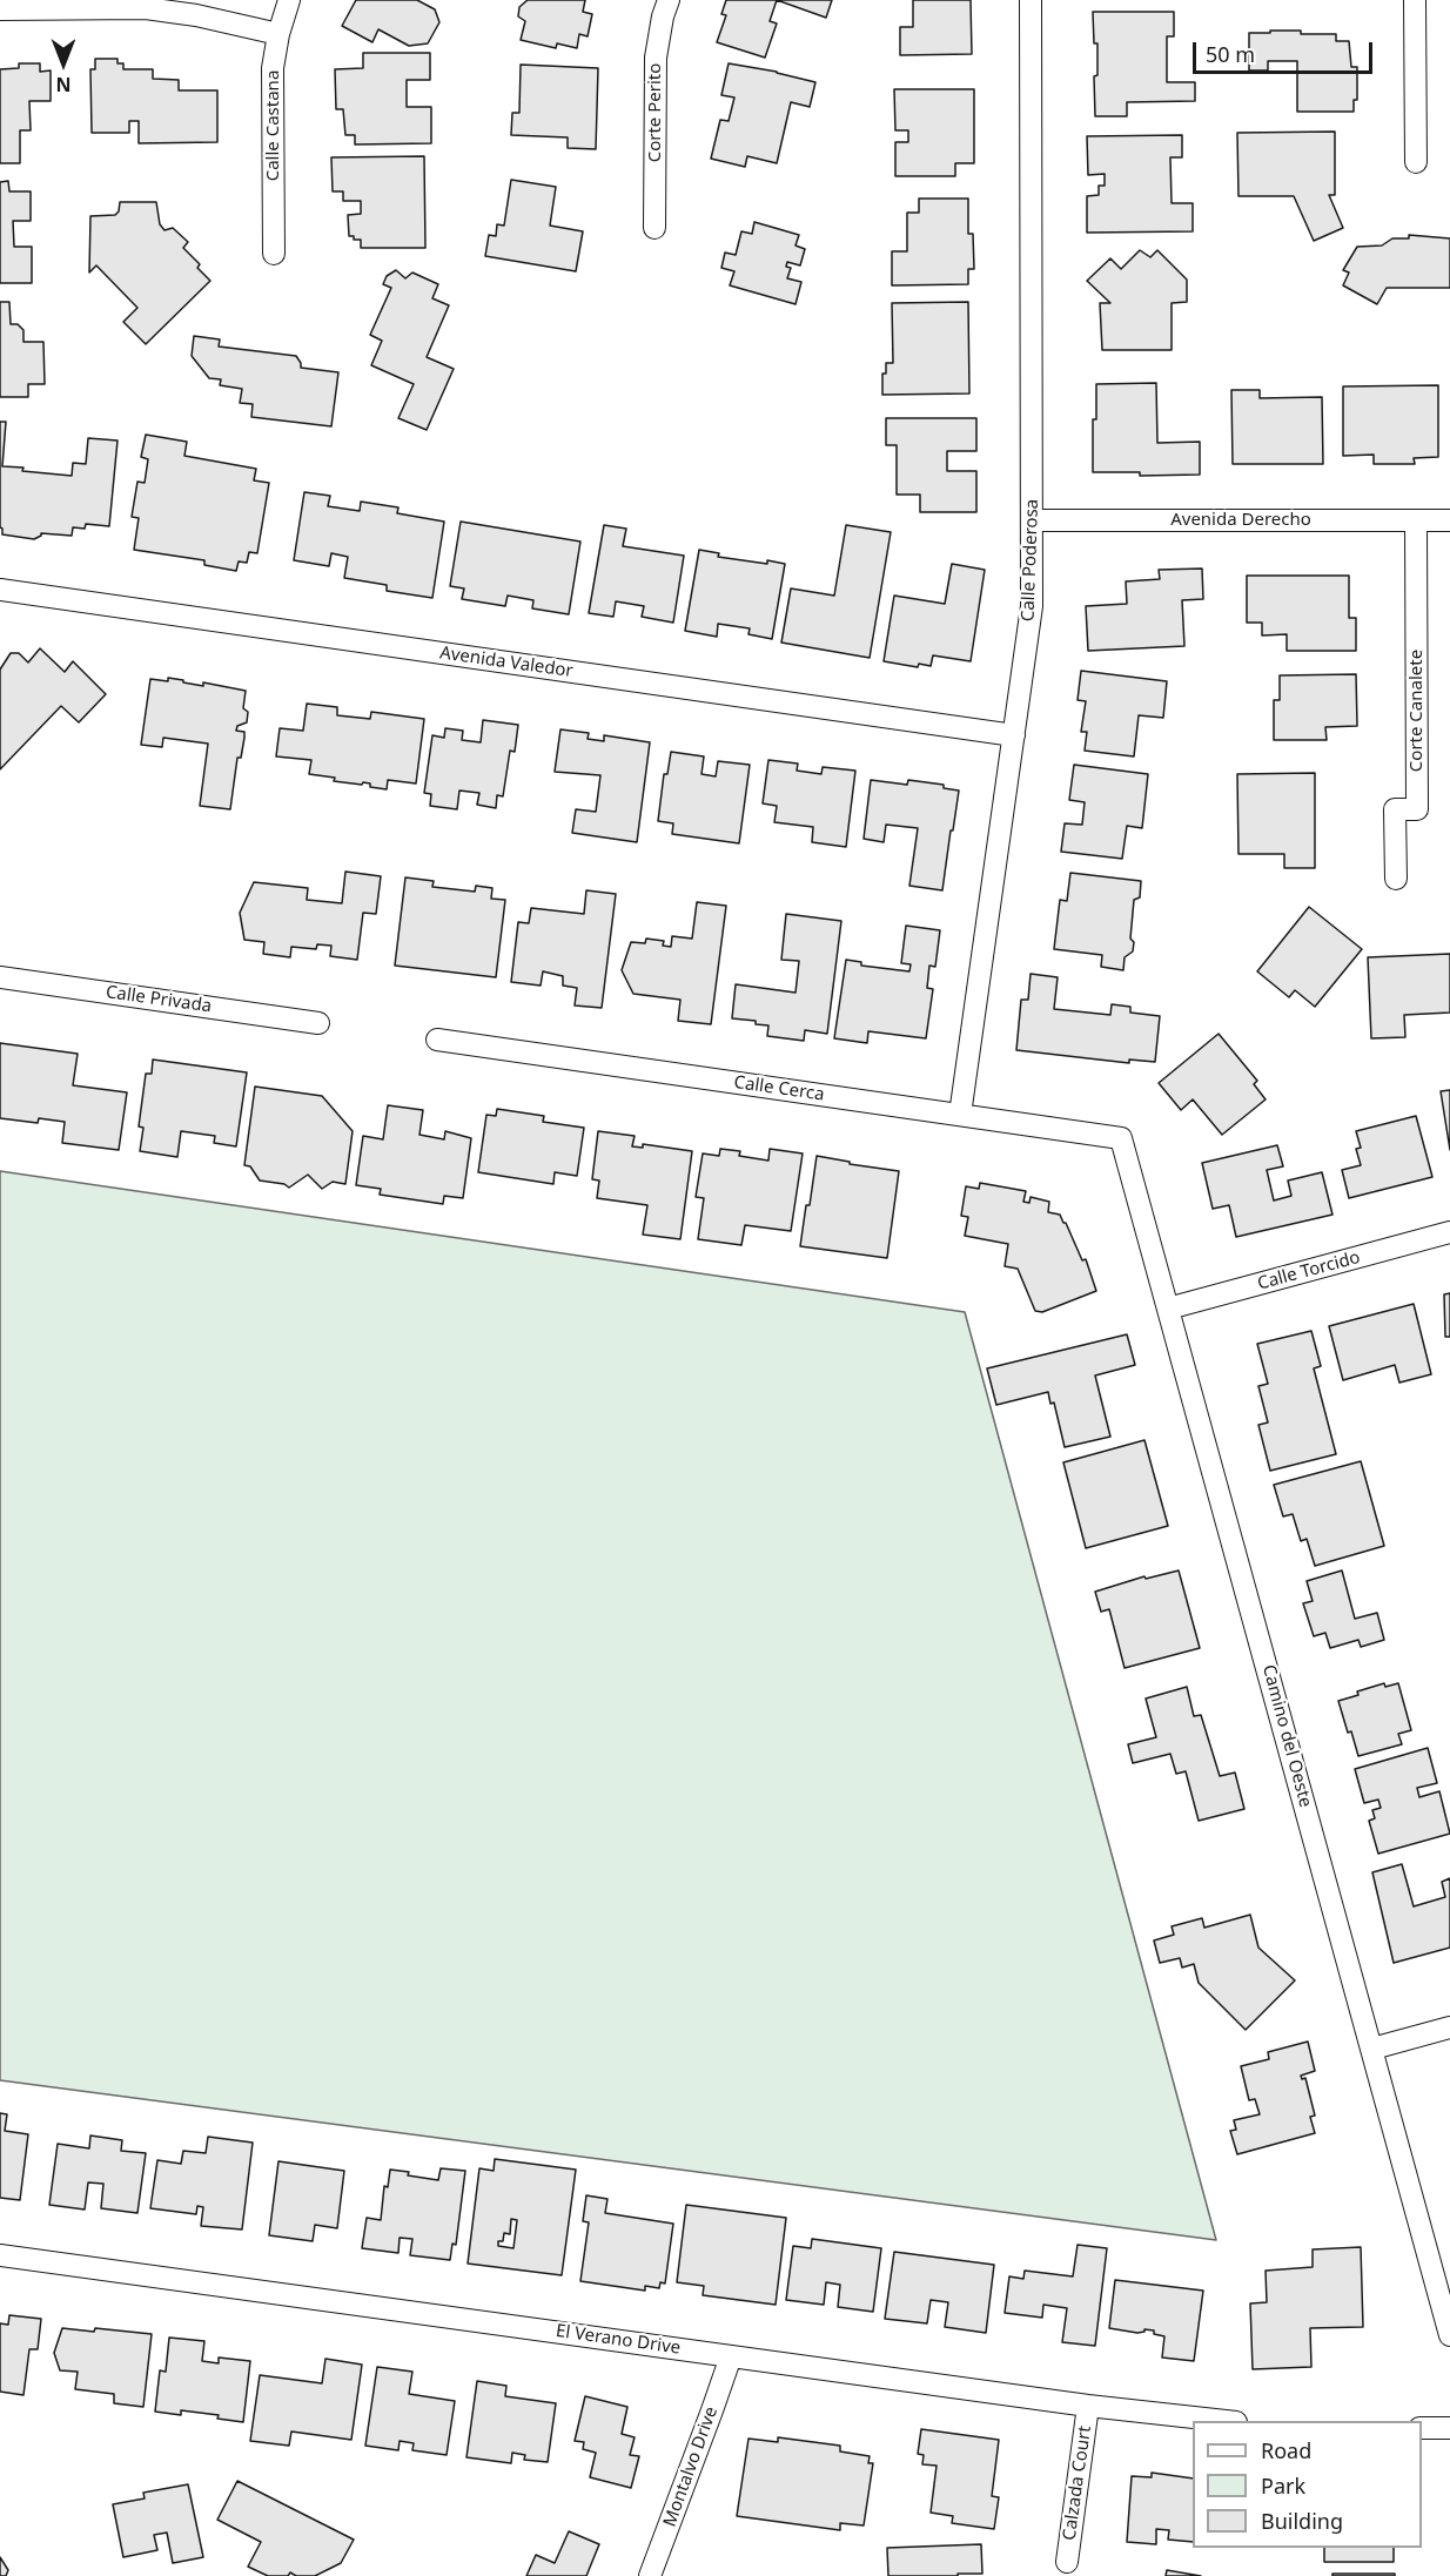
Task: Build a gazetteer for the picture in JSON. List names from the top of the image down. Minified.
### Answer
{"streets":{"street":["Corte Perito","Calle Castana","Avenida Derecho","Calle Poderosa","Avenida Valedor","Corte Canalete","Calle Privada","Calle Cerca","Calle Torcido","Camino del Oeste","El Verano Drive","Montalvo Drive","Calzada Court"]},"crossings":[["Avenida Derecho","Calle Poderosa"],["Avenida Derecho","Corte Canalete"],["Calle Poderosa","Avenida Valedor"],["Calle Poderosa","Calle Cerca"],["Calle Cerca","Camino del Oeste"],["Calle Torcido","Camino del Oeste"],["El Verano Drive","Montalvo Drive"],["El Verano Drive","Calzada Court"]],"legend":["Road","Park","Building"],"scale_bar":"50 m","north":"bottom"}
